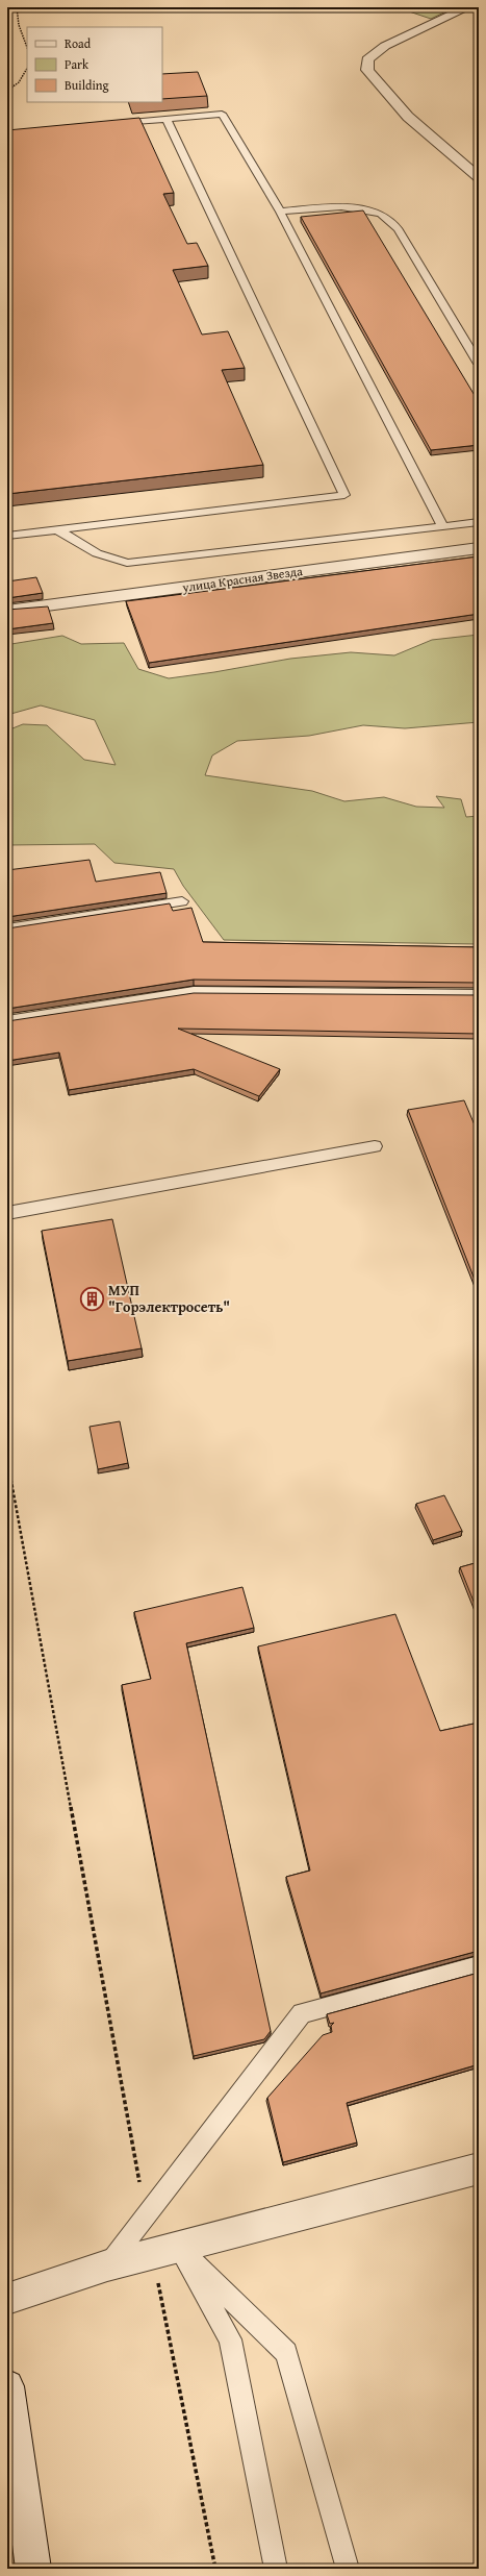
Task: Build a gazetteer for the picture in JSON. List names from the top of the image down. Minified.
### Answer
{"streets":{"street":["улица Красная Звезда"]},"places":{"building":["МУП \"Горэлектросеть\""]},"legend":["Road","Park","Building"]}
